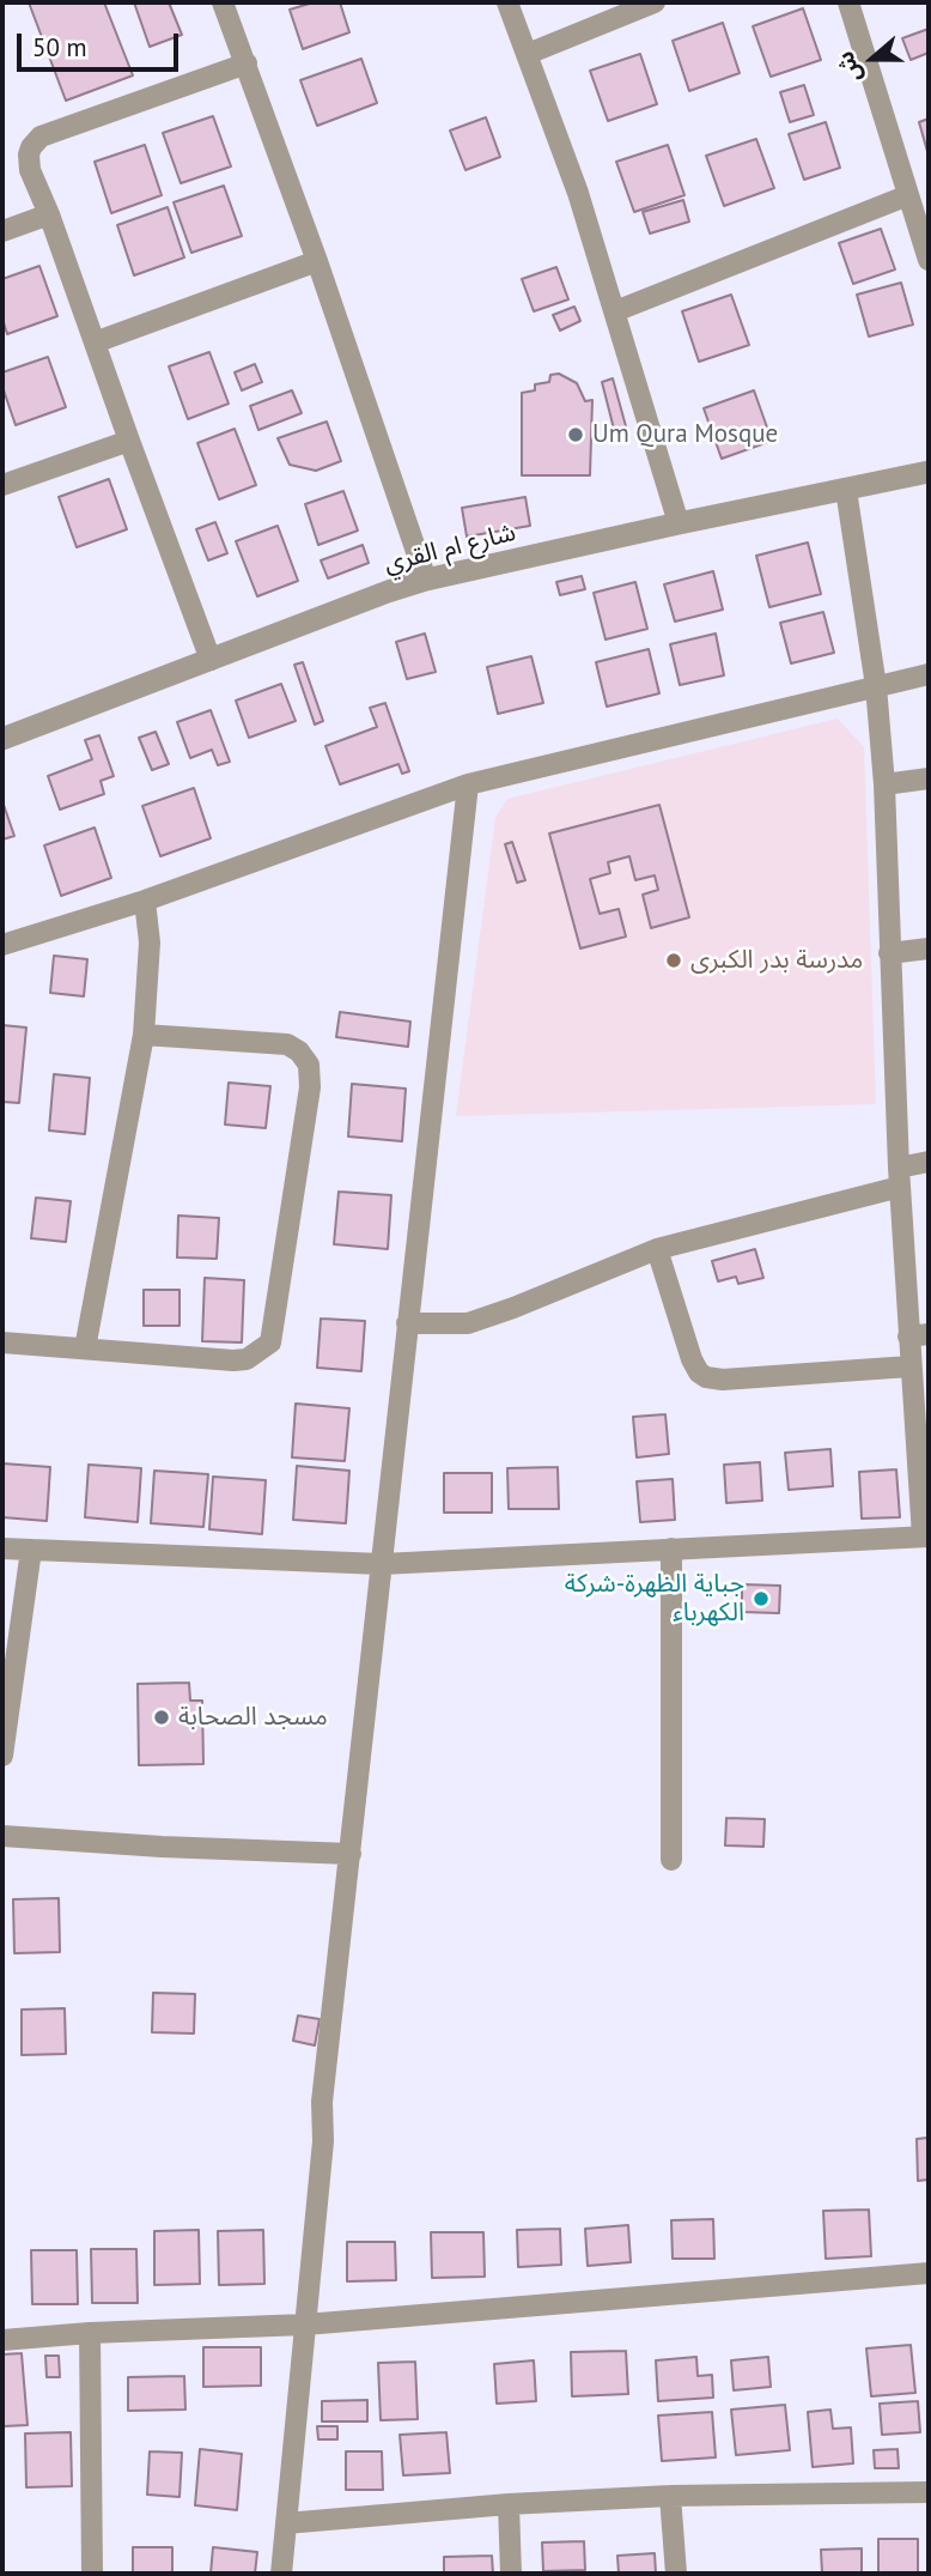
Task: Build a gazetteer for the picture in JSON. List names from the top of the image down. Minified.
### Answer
{"streets":{"street":["شارع ام القري"]},"places":["Um Qura Mosque","مدرسة بدر الكبرى","جباية الظهرة-شركة الكهرباء","مسجد الصحابة"],"scale_bar":"50 m","north":"left"}
